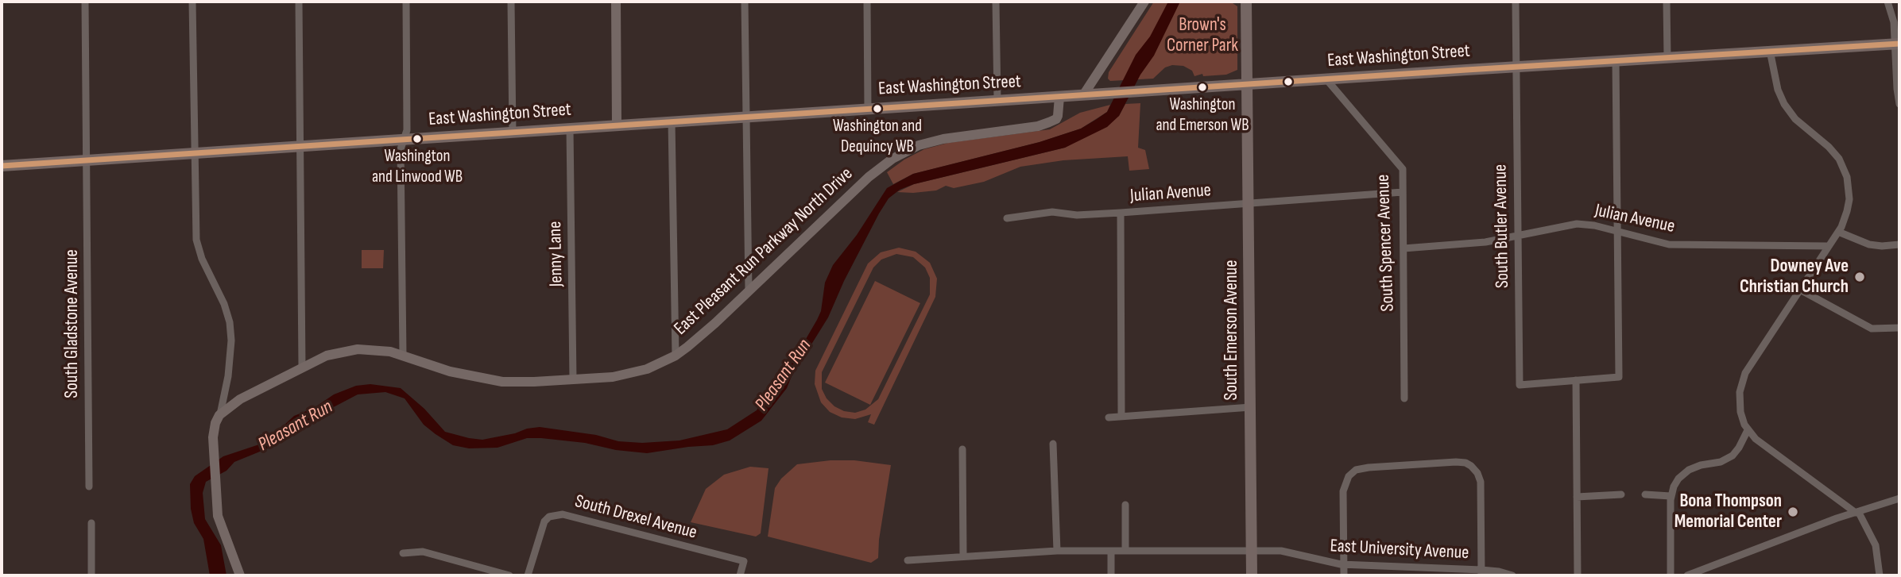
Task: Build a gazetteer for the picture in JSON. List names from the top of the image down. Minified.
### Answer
{"streets":{"main road":["East Washington Street","South Emerson Avenue"],"street":["Julian Avenue","South Butler Avenue","South Spencer Avenue","East Pleasant Run Parkway North Drive","Jenny Lane","South Gladstone Avenue","South Drexel Avenue","East University Avenue"]},"crossings":[["East Washington Street","South Butler Avenue"],["East Washington Street","South Spencer Avenue"],["East Washington Street","East Pleasant Run Parkway North Drive"],["East Washington Street","Jenny Lane"],["East Washington Street","South Gladstone Avenue"],["East Washington Street","South Emerson Avenue"],["Julian Avenue","South Butler Avenue"],["Julian Avenue","South Spencer Avenue"],["Julian Avenue","South Emerson Avenue"],["East Pleasant Run Parkway North Drive","Jenny Lane"],["South Emerson Avenue","East University Avenue"]],"water":["Pleasant Run"],"parks":["Brown's Corner Park"],"places":["Washington and Emerson WB","Washington and Dequincy WB","Washington and Linwood WB","Downey Ave Christian Church","Bona Thompson Memorial Center"]}
